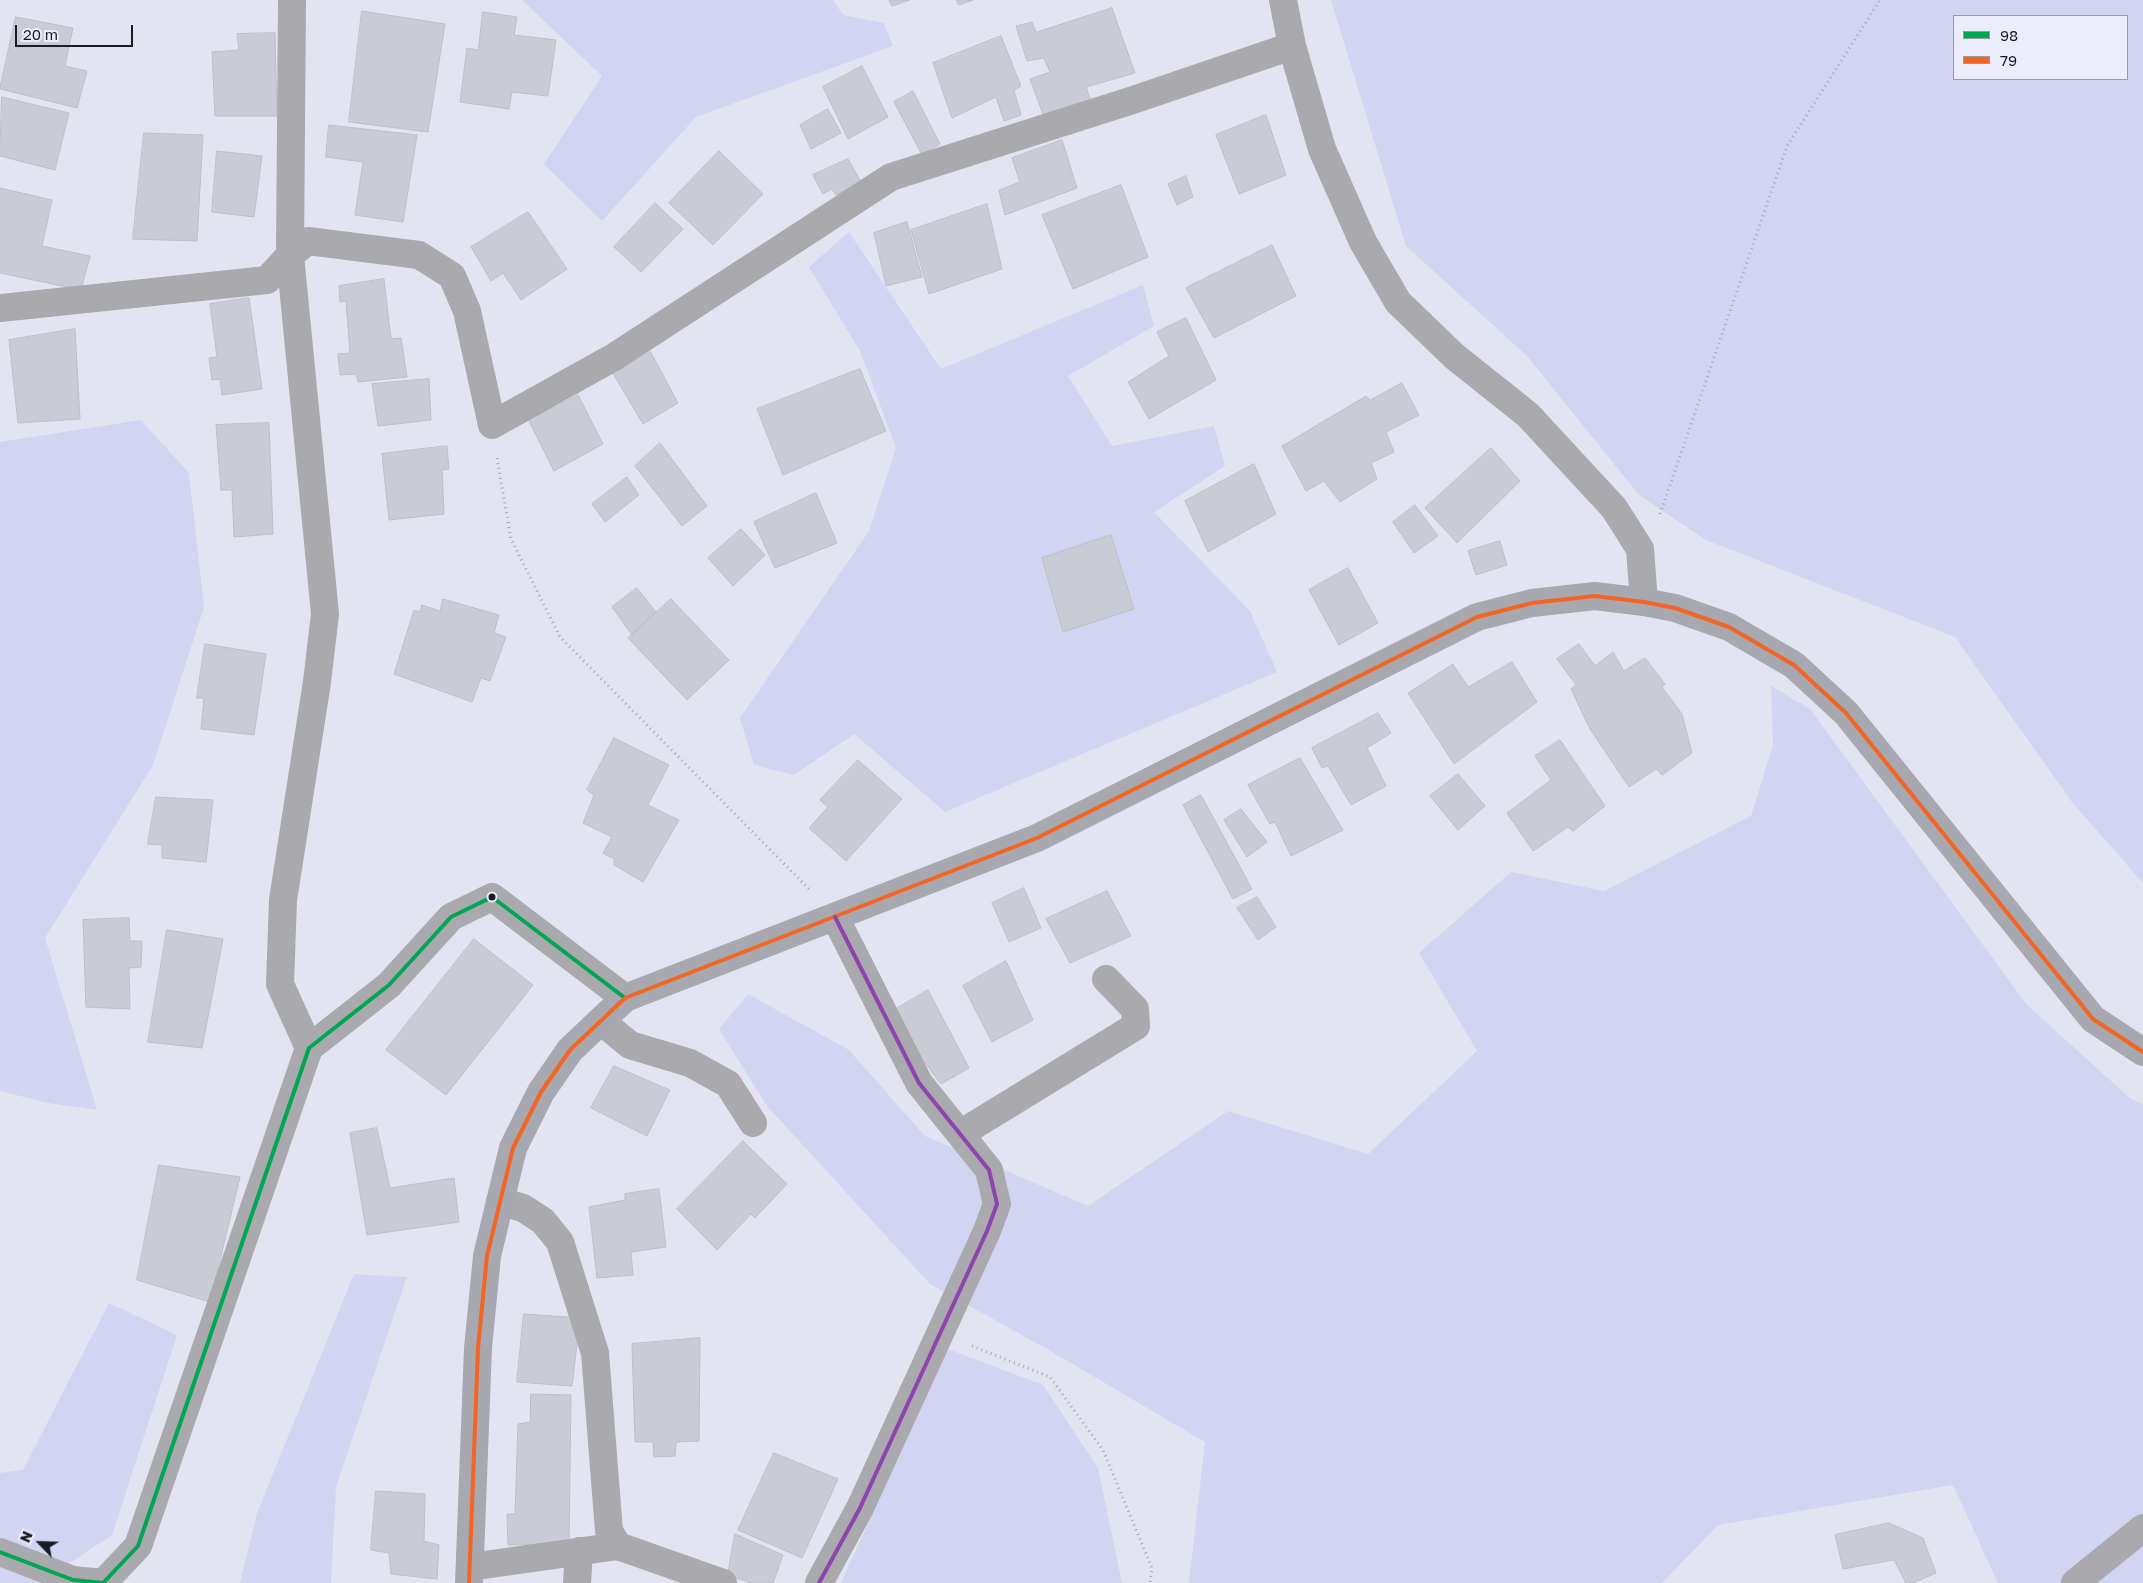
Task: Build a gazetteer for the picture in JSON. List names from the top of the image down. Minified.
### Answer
{"lines":["transit line 79","transit line 98"],"legend":["98","79"],"scale_bar":"20 m","north":"top left"}
